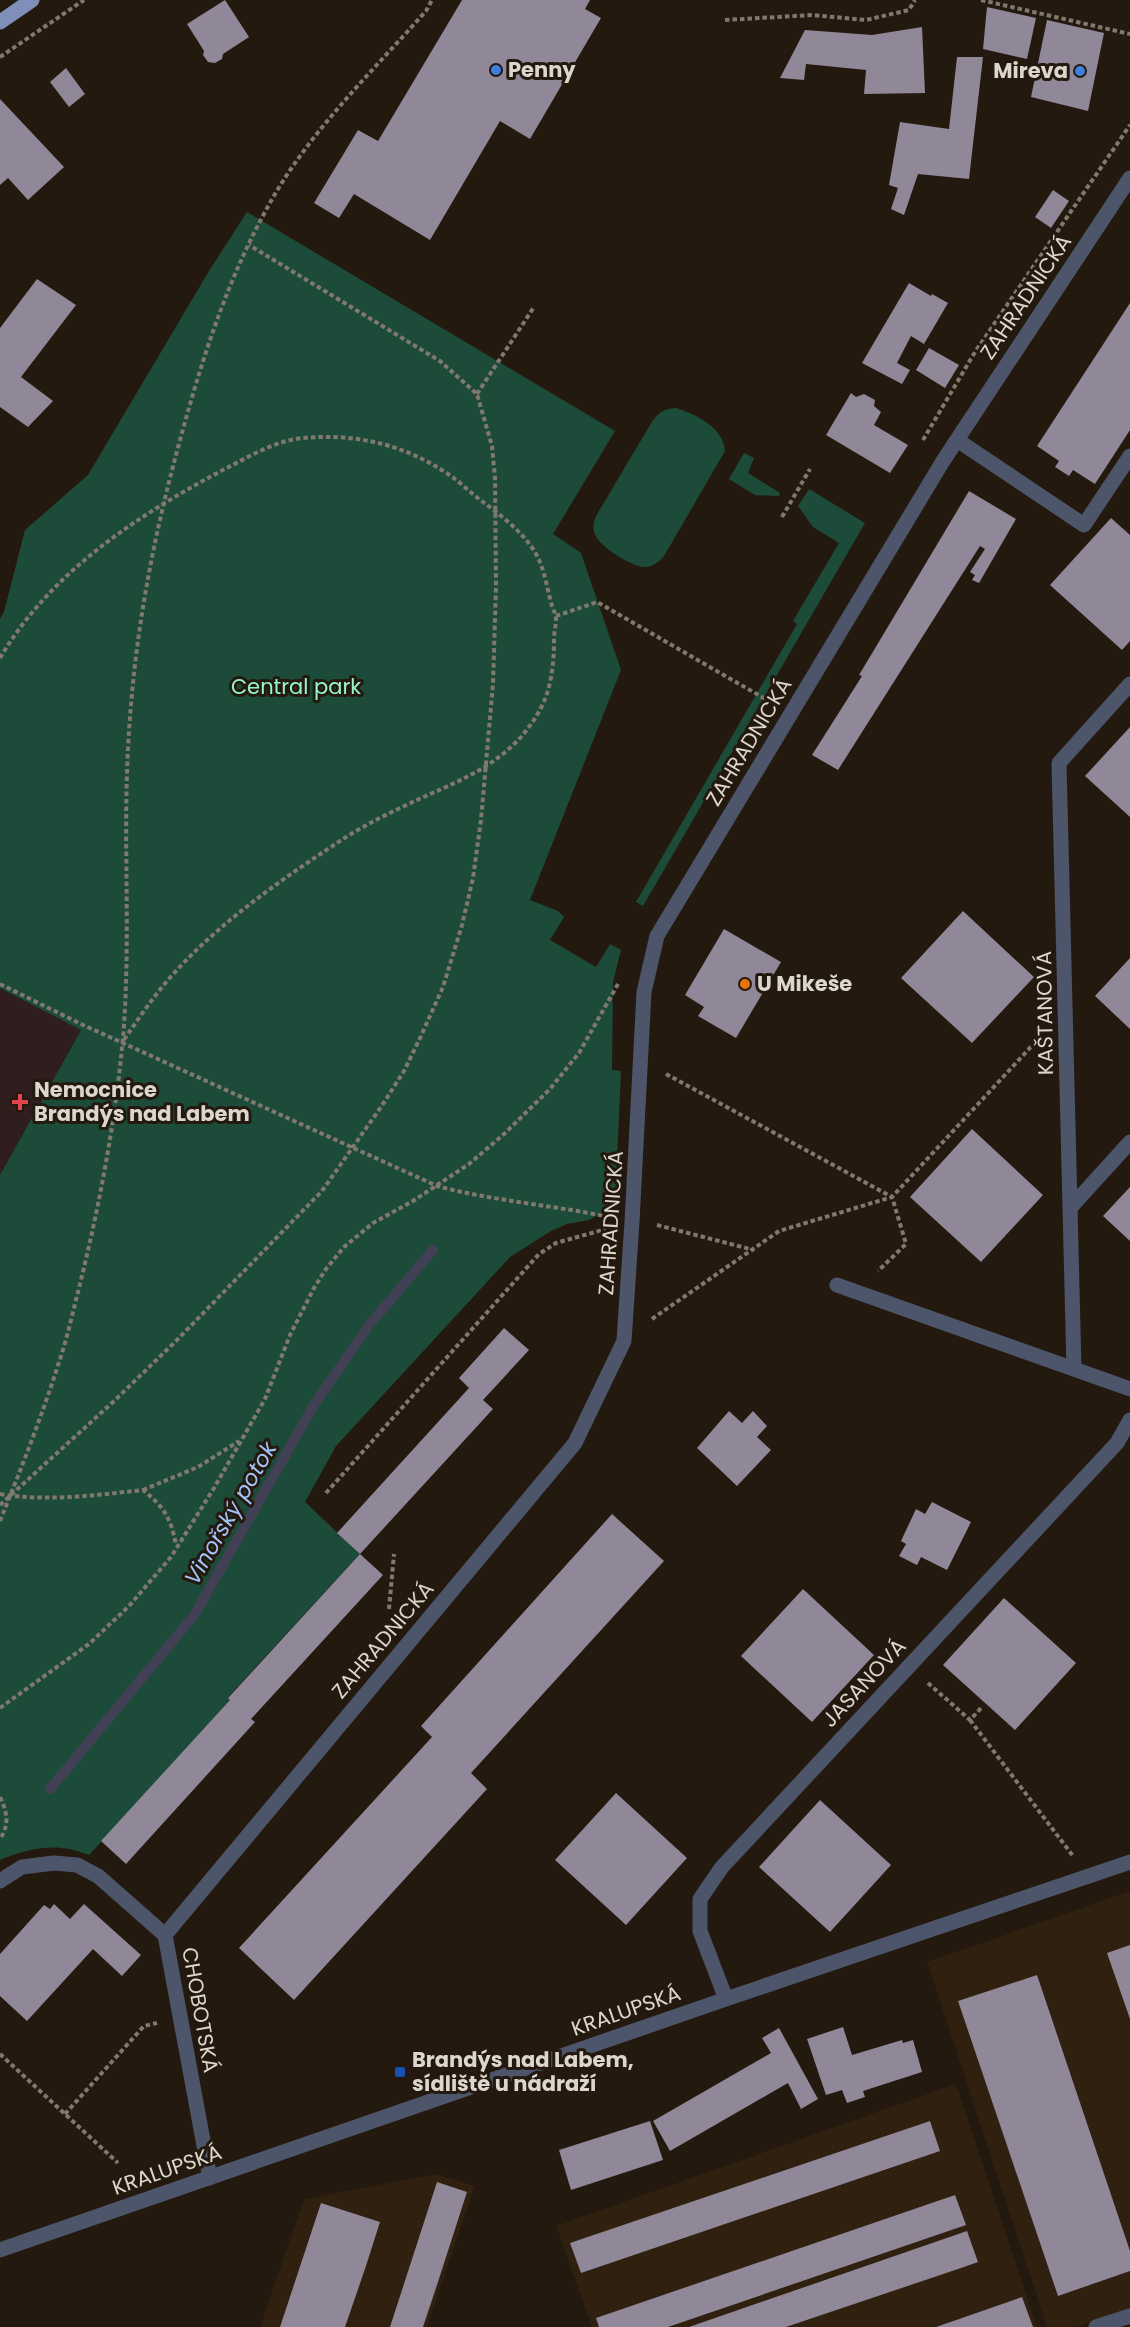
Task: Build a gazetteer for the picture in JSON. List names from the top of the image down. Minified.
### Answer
{"streets":{"street":["ZAHRADNICKÁ","KAŠTANOVÁ","JASANOVÁ","CHOBOTSKÁ","KRALUPSKÁ"]},"crossings":[["ZAHRADNICKÁ","CHOBOTSKÁ"],["JASANOVÁ","KRALUPSKÁ"],["CHOBOTSKÁ","KRALUPSKÁ"]],"water":["Vinořský potok"],"parks":["Central park"],"places":{"other":["Penny","Mireva","U Mikeše"],"health":["Nemocnice Brandýs nad Labem"],"transit":["Brandýs nad Labem, sídliště u nádraží"]}}
